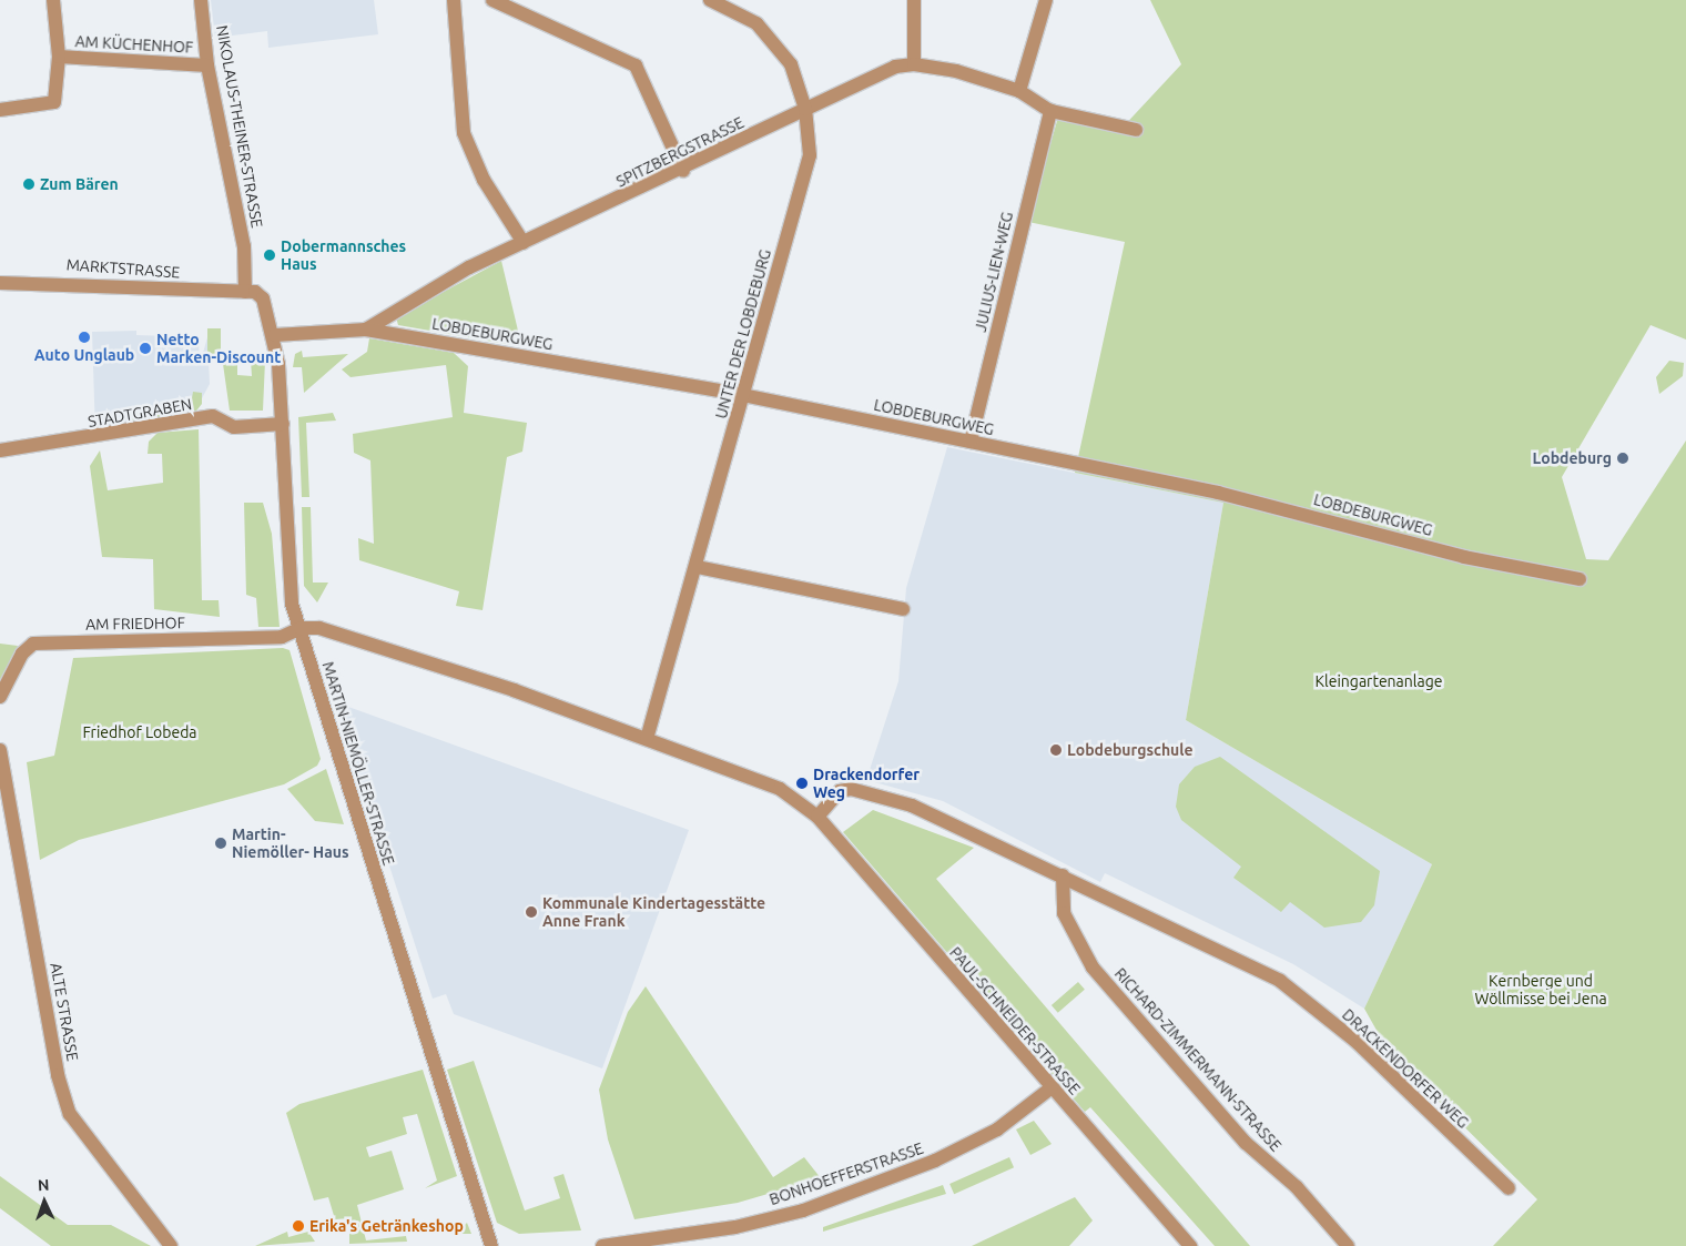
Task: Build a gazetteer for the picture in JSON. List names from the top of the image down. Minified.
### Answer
{"streets":{"street":["AM KÜCHENHOF","NIKOLAUS-THEINER-STRASSE","SPITZBERGSTRASSE","MARKTSTRASSE","JULIUS-LIEN-WEG","LOBDEBURGWEG","UNTER DER LOBDEBURG","STADTGRABEN","AM FRIEDHOF","MARTIN-NIEMÖLLER-STRASSE","ALTE STRASSE","PAUL-SCHNEIDER-STRASSE","RICHARD-ZIMMERMANN-STRASSE","DRACKENDORFER WEG","BONHOEFFERSTRASSE"]},"crossings":[["AM KÜCHENHOF","NIKOLAUS-THEINER-STRASSE"],["NIKOLAUS-THEINER-STRASSE","MARKTSTRASSE"],["NIKOLAUS-THEINER-STRASSE","MARTIN-NIEMÖLLER-STRASSE"],["SPITZBERGSTRASSE","JULIUS-LIEN-WEG"],["SPITZBERGSTRASSE","LOBDEBURGWEG"],["SPITZBERGSTRASSE","UNTER DER LOBDEBURG"],["MARKTSTRASSE","MARTIN-NIEMÖLLER-STRASSE"],["JULIUS-LIEN-WEG","LOBDEBURGWEG"],["LOBDEBURGWEG","UNTER DER LOBDEBURG"],["LOBDEBURGWEG","MARTIN-NIEMÖLLER-STRASSE"],["STADTGRABEN","MARTIN-NIEMÖLLER-STRASSE"],["AM FRIEDHOF","MARTIN-NIEMÖLLER-STRASSE"],["PAUL-SCHNEIDER-STRASSE","DRACKENDORFER WEG"],["PAUL-SCHNEIDER-STRASSE","BONHOEFFERSTRASSE"],["RICHARD-ZIMMERMANN-STRASSE","DRACKENDORFER WEG"]],"parks":["Kleingartenanlage","Friedhof Lobeda","Kernberge und Wöllmisse bei Jena"],"places":["Zum Bären","Dobermannsches Haus","Auto Unglaub","Netto Marken-Discount","Lobdeburg","Lobdeburgschule","Drackendorfer Weg","Martin- Niemöller- Haus","Kommunale Kindertagesstätte Anne Frank","Erika's Getränkeshop"],"north":"top"}
